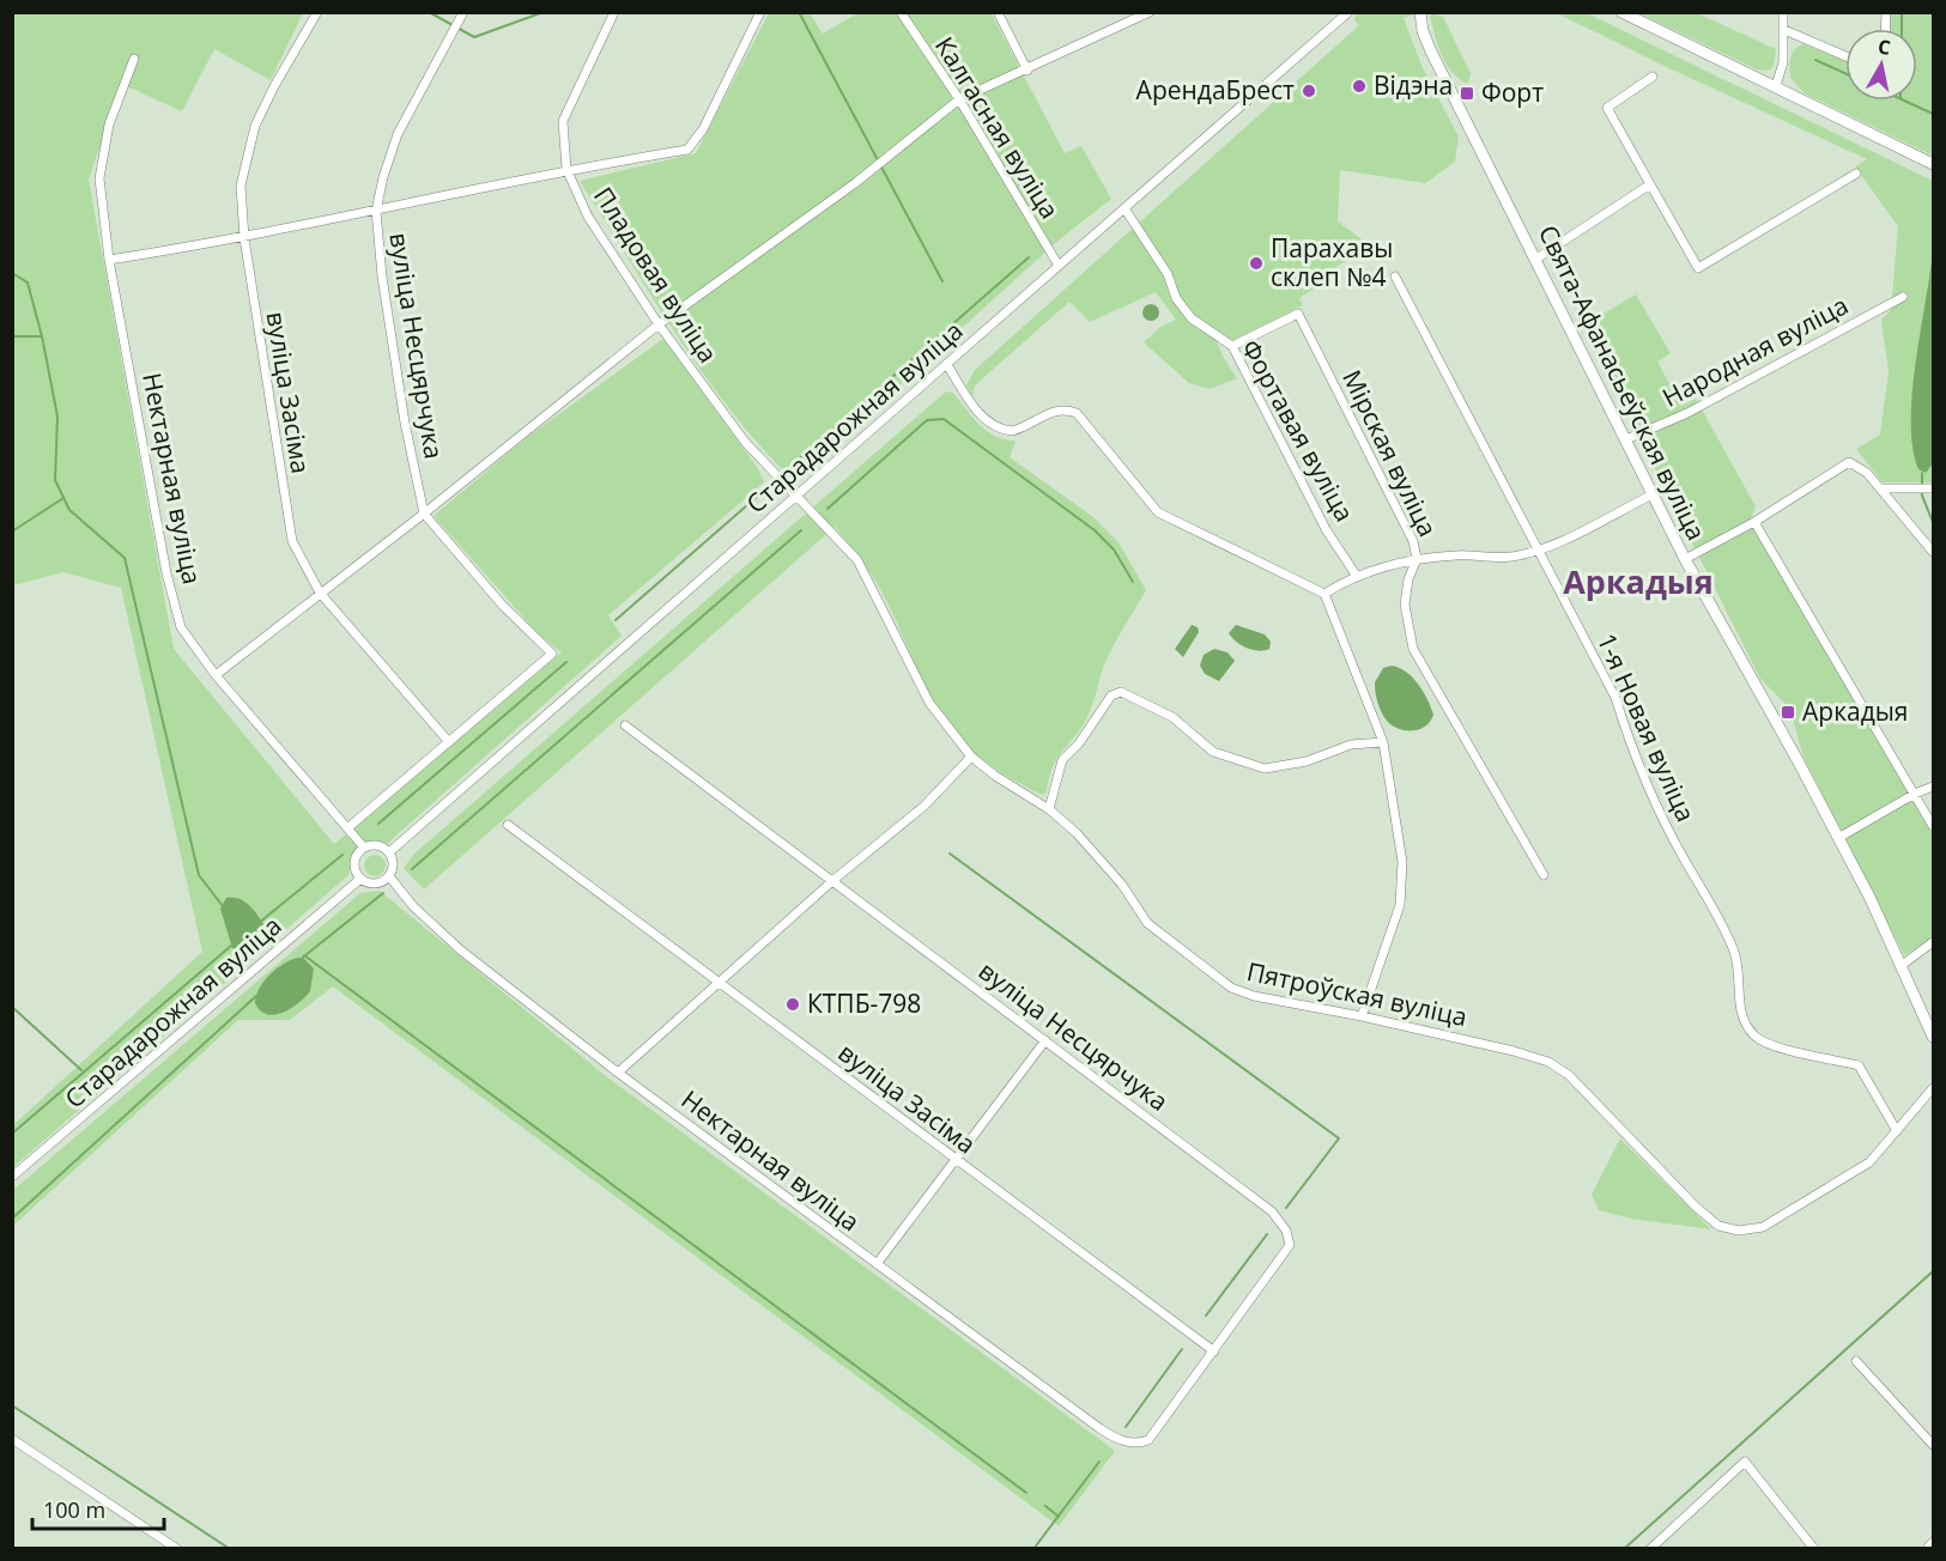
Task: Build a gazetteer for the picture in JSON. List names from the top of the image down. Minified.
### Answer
{"streets":{"street":["Калгасная вуліца","Пладовая вуліца","вуліца Несцярчука","Народная вуліца","Свята-Афанасьеўская вуліца","вуліца Засіма","Старадарожная вуліца","Фортавая вуліца","Мірская вуліца","Нектарная вуліца","1-я Новая вуліца","Пятроўская вуліца"]},"crossings":[["Калгасная вуліца","Старадарожная вуліца"],["Пладовая вуліца","Старадарожная вуліца"],["Пладовая вуліца","Пятроўская вуліца"],["вуліца Несцярчука","вуліца Засіма"],["вуліца Несцярчука","Нектарная вуліца"],["Народная вуліца","Свята-Афанасьеўская вуліца"],["Старадарожная вуліца","Фортавая вуліца"],["Старадарожная вуліца","Нектарная вуліца"],["Старадарожная вуліца","Пятроўская вуліца"],["Фортавая вуліца","Мірская вуліца"],["1-я Новая вуліца","Пятроўская вуліца"]],"districts":["Аркадыя"],"places":{"other":["Відэна","АрендаБрест","Парахавы склеп №4","КТПБ-798"],"transit":["Форт","Аркадыя"]},"scale_bar":"100 m","north":"top"}
